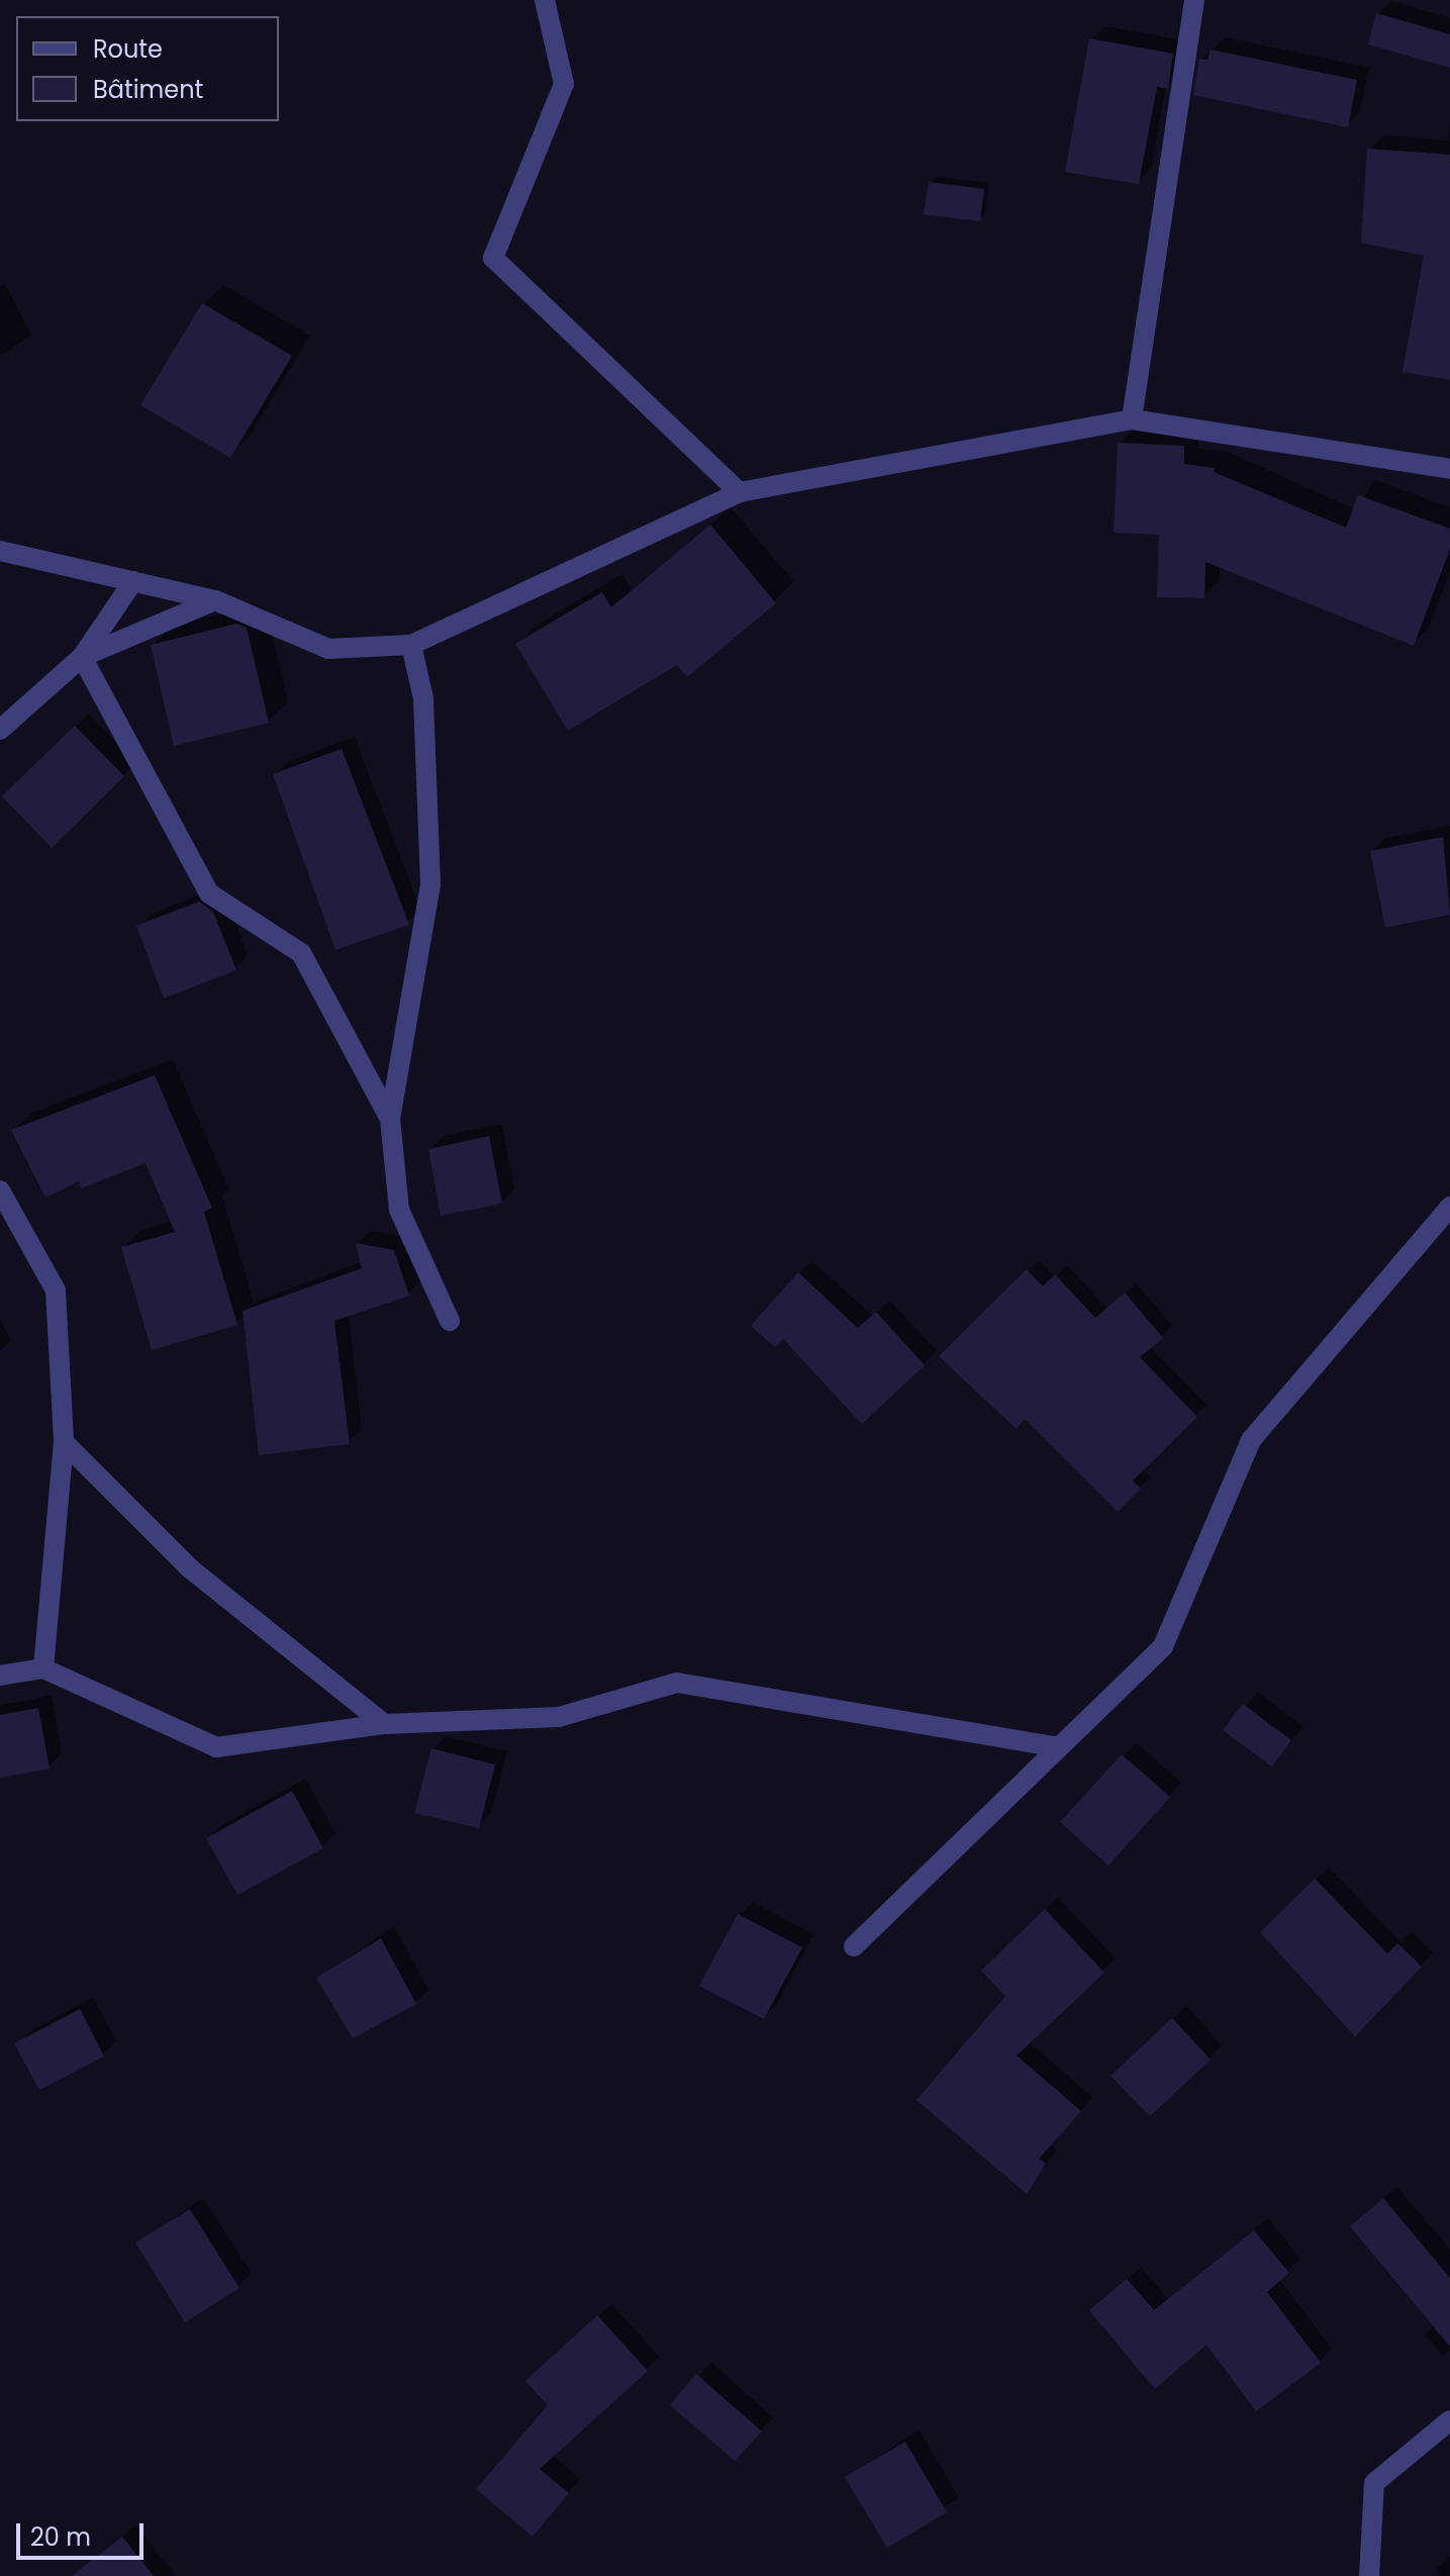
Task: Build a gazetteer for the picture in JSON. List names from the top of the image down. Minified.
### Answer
{"legend":["Route","Bâtiment"],"scale_bar":"20 m"}
